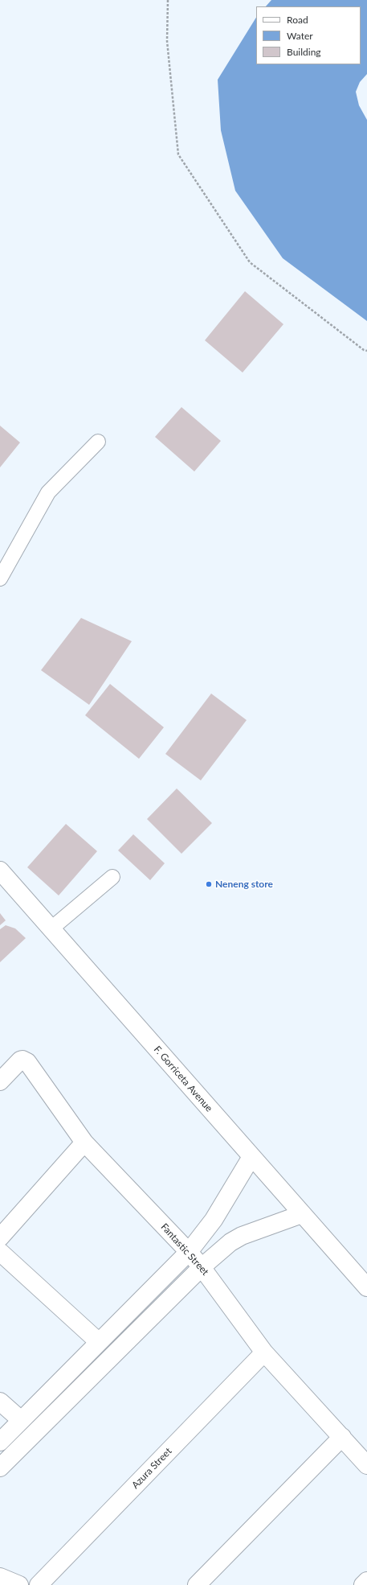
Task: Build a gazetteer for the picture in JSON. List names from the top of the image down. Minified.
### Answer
{"streets":{"street":["F. Gorriceta Avenue","Fantastic Street","Azura Street"]},"crossings":[["Fantastic Street","Azura Street"]],"places":["Neneng store"],"legend":["Road","Water","Building"]}
